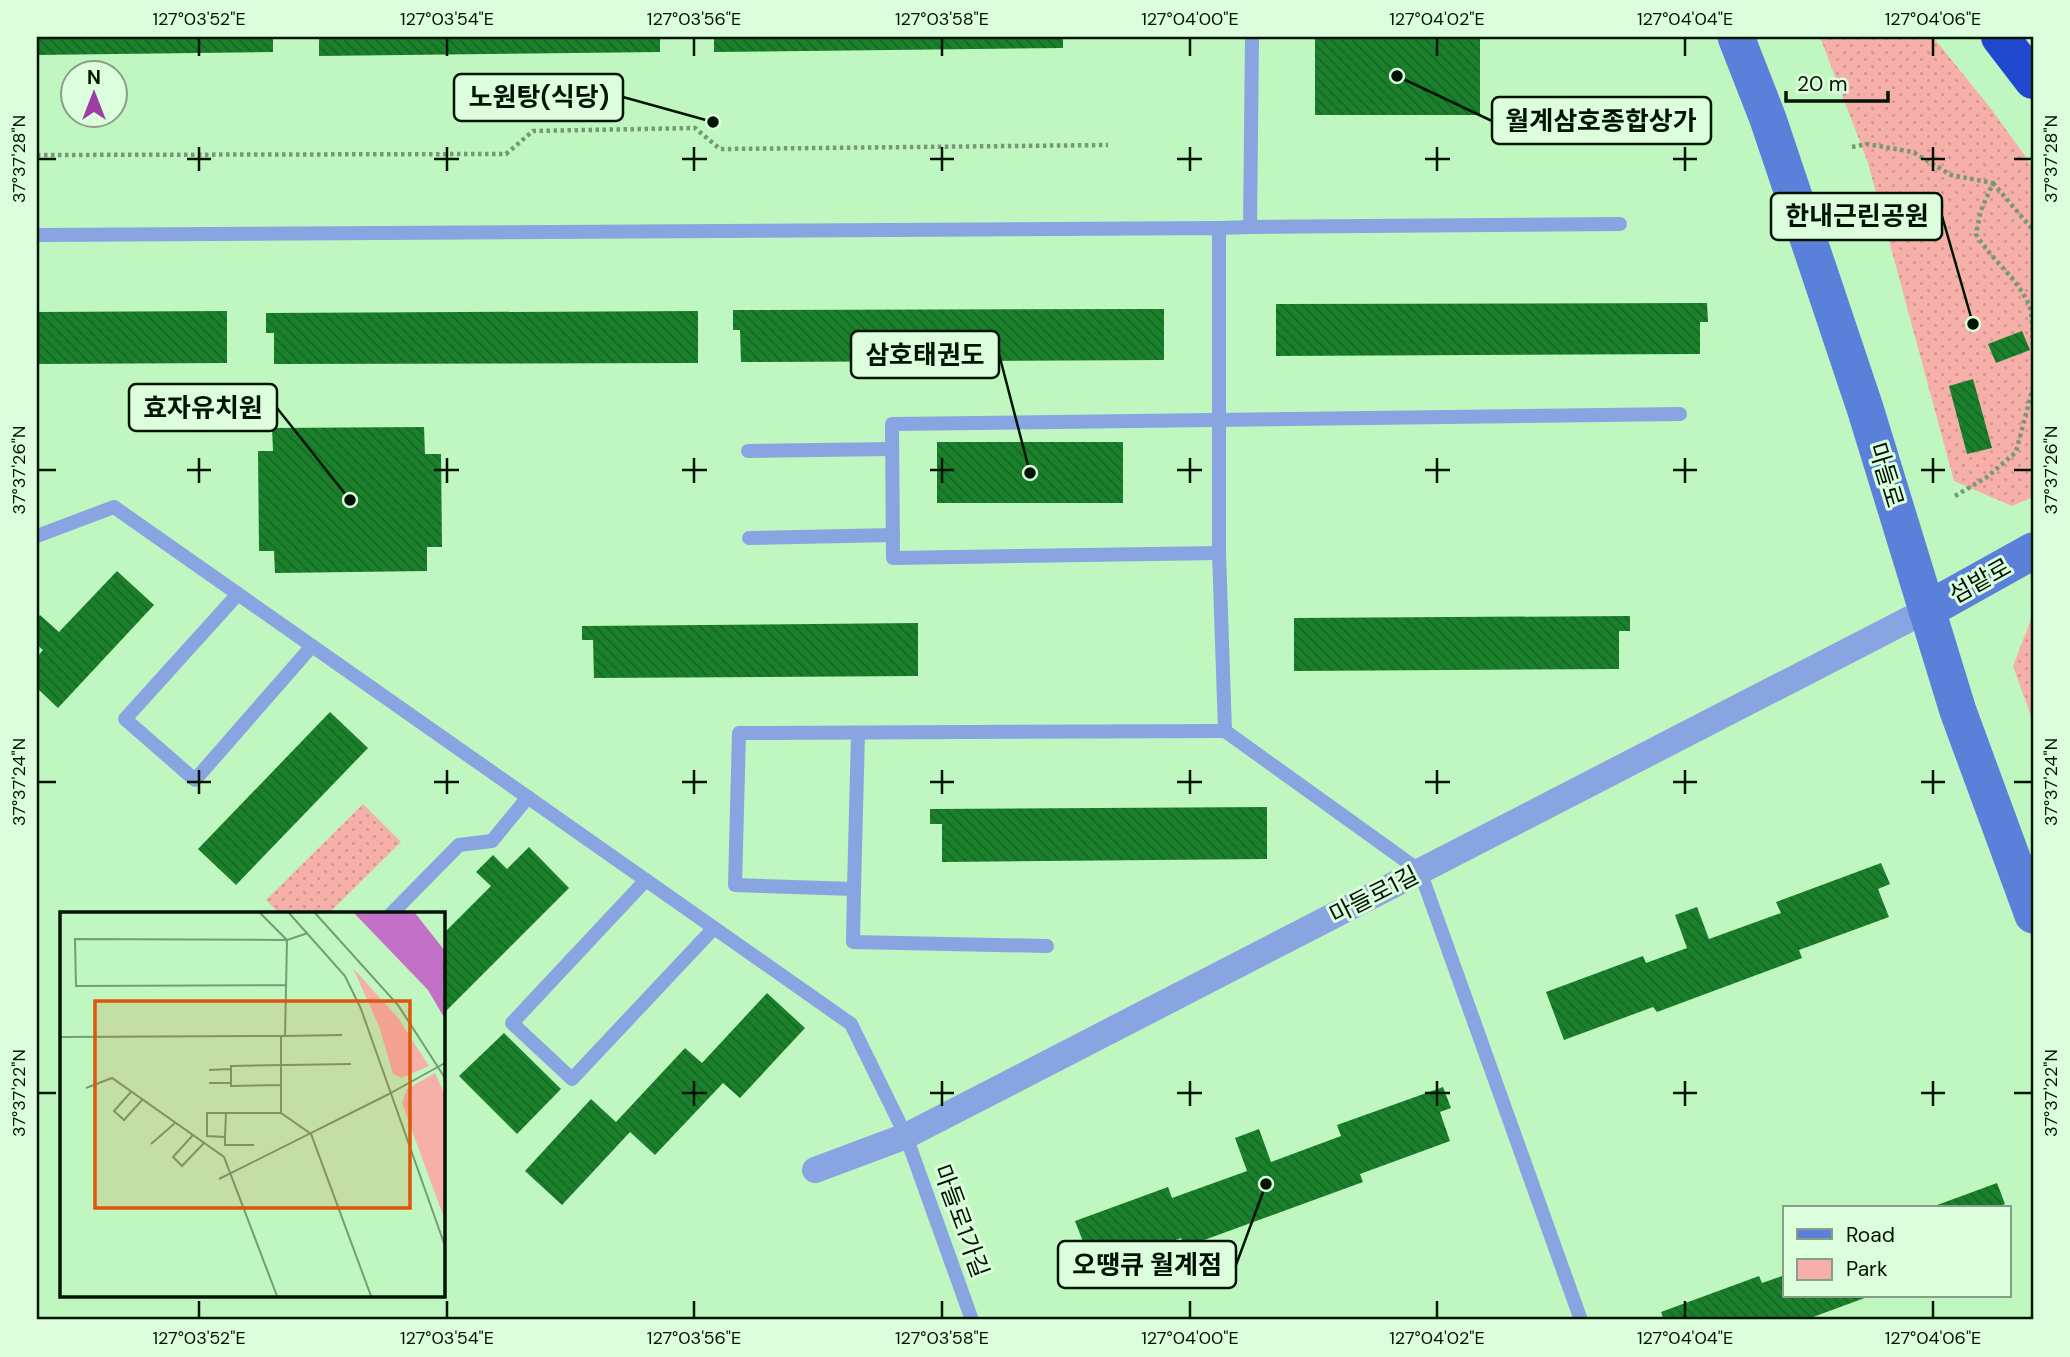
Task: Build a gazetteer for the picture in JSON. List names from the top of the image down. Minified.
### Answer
{"streets":{"main road":["마들로","섬밭로"],"street":["마들로1길"],"lane":["마들로1가길"]},"crossings":[["마들로","섬밭로"],["마들로","마들로1길"],["섬밭로","마들로1길"],["마들로1길","마들로1가길"]],"places":["월계삼호종합상가","노원탕(식당)","한내근린공원","삼호태권도","효자유치원","오땡큐 월계점"],"legend":["Road","Park"],"scale_bar":"20 m","north":"top","coordinates":["127°03'52\"E","127°03'54\"E","127°03'56\"E","127°03'58\"E","127°04'00\"E","127°04'02\"E","127°04'04\"E","127°04'06\"E","37°37'28\"N","37°37'26\"N","37°37'24\"N","37°37'22\"N"]}
